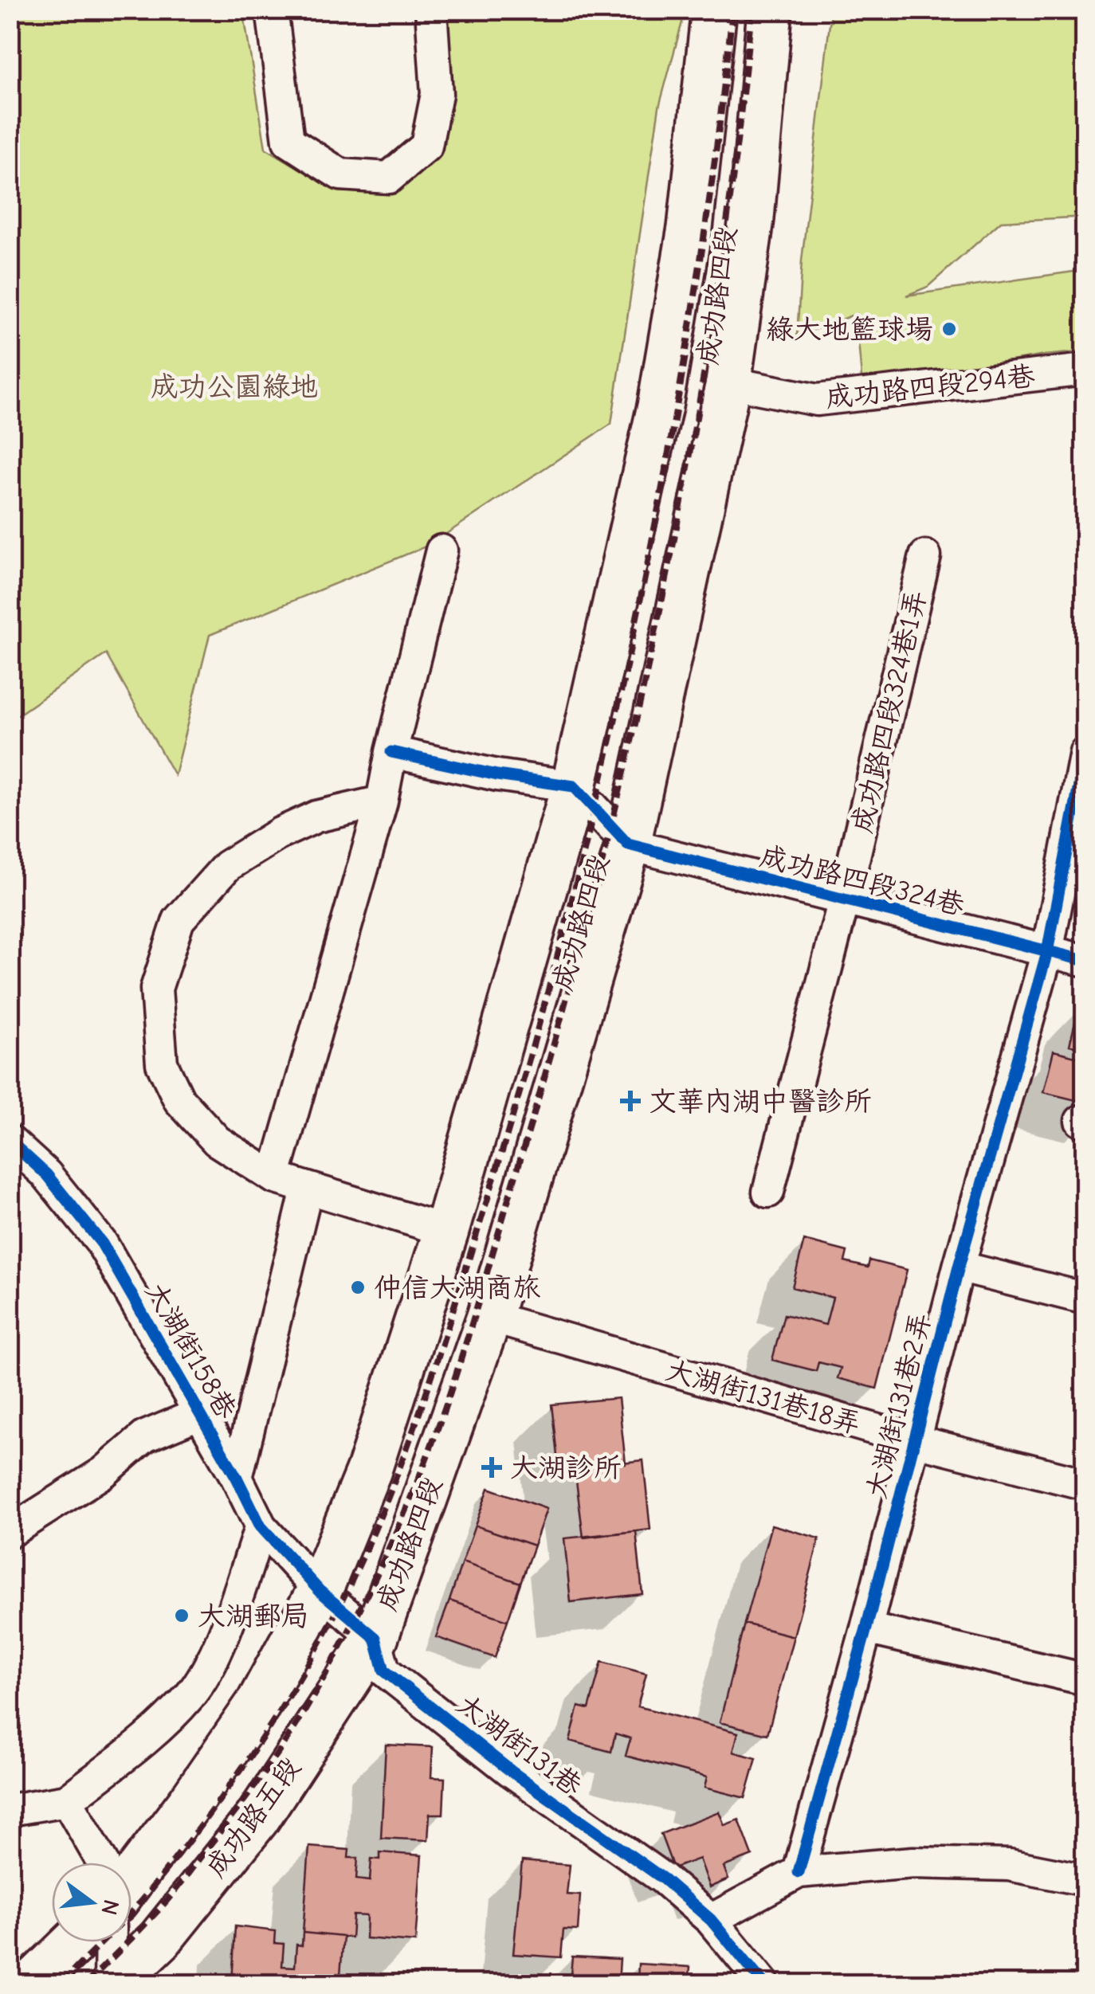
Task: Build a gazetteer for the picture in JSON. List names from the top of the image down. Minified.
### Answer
{"streets":{"main road":["成功路四段","成功路五段"],"street":["成功路四段294巷","成功路四段324巷1弄","成功路四段324巷","大湖街158巷","大湖街131巷18弄","大湖街131巷2弄","大湖街131巷"]},"crossings":[["成功路四段","成功路四段294巷"],["成功路四段","成功路四段324巷"],["成功路四段","大湖街158巷"],["成功路四段","大湖街131巷18弄"],["成功路四段","大湖街131巷"],["成功路四段","成功路五段"],["成功路四段324巷1弄","成功路四段324巷"],["成功路四段324巷","大湖街131巷2弄"],["大湖街131巷18弄","大湖街131巷2弄"],["大湖街131巷","成功路五段"]],"parks":["成功公園綠地"],"places":{"other":["綠大地籃球場","仲信大湖商旅","大湖郵局"],"health":["文華內湖中醫診所","大湖診所"]},"north":"right"}
